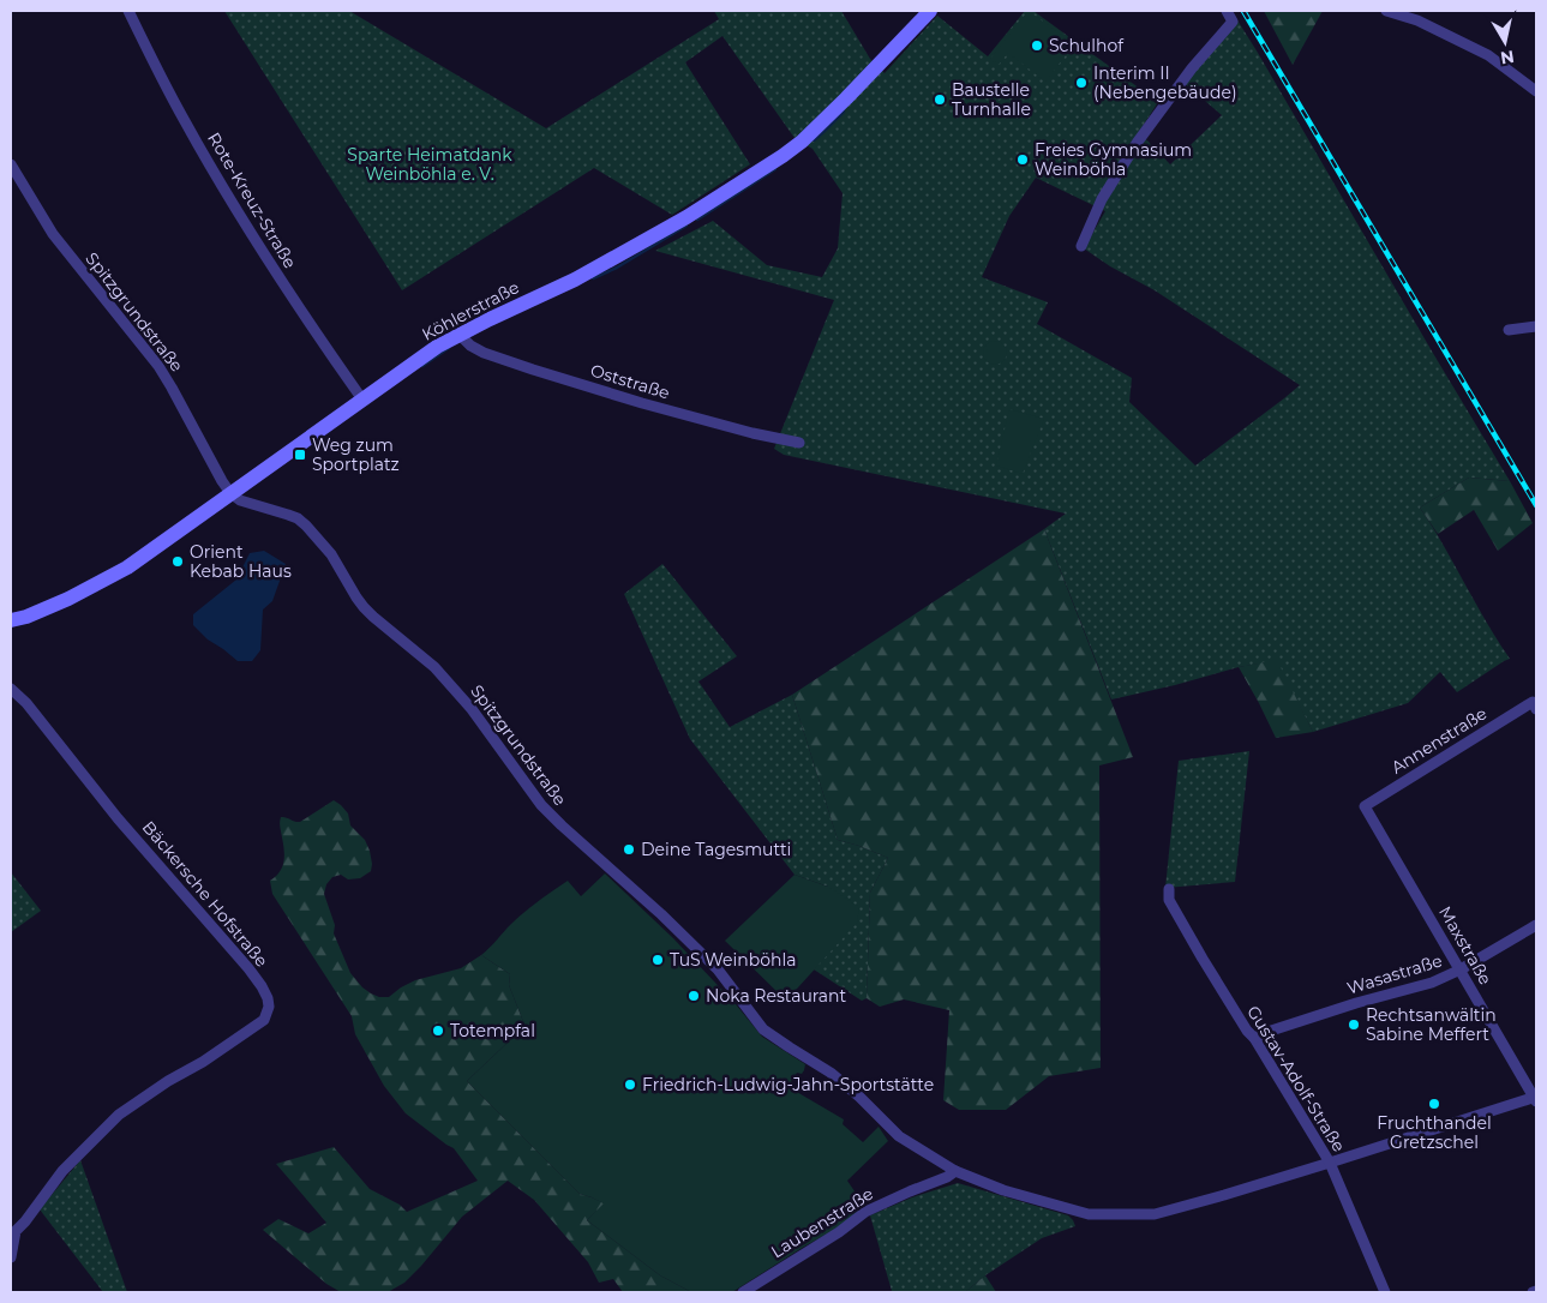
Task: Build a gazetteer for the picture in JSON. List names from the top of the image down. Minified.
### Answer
{"streets":{"street":["Rote-Kreuz-Straße","Köhlerstraße","Spitzgrundstraße","Oststraße","Annenstraße","Bäckersche Hofstraße","Maxstraße","Wasastraße","Gustav-Adolf-Straße","Laubenstraße"]},"crossings":[["Rote-Kreuz-Straße","Köhlerstraße"],["Köhlerstraße","Spitzgrundstraße"],["Köhlerstraße","Oststraße"],["Spitzgrundstraße","Maxstraße"],["Spitzgrundstraße","Gustav-Adolf-Straße"],["Spitzgrundstraße","Laubenstraße"],["Annenstraße","Maxstraße"],["Maxstraße","Wasastraße"],["Wasastraße","Gustav-Adolf-Straße"]],"parks":["Sparte Heimatdank Weinböhla e. V."],"places":{"other":["Schulhof","Interim II (Nebengebäude)","Baustelle Turnhalle","Freies Gymnasium Weinböhla","Orient Kebab Haus","Deine Tagesmutti","TuS Weinböhla","Noka Restaurant","Rechtsanwältin Sabine Meffert","Totempfal","Friedrich-Ludwig-Jahn-Sportstätte","Fruchthandel Gretzschel"],"transit":["Weg zum Sportplatz"]},"north":"bottom"}
